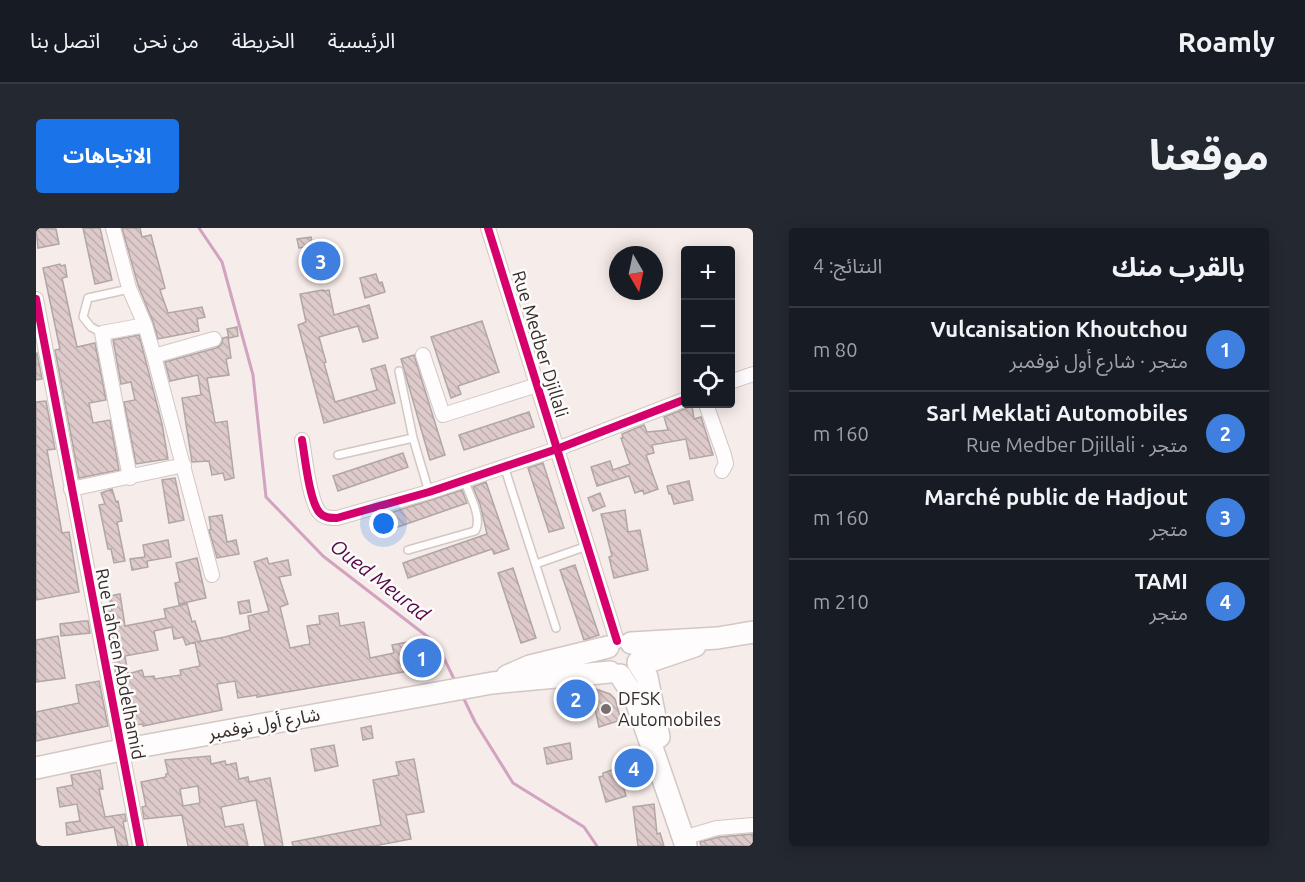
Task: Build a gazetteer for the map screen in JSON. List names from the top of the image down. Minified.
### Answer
{"streets":{"main road":["شارع أول نوفمبر"],"street":["Rue Medber Djillali","Rue Lahcen Abdelhamid"]},"crossings":[["Rue Lahcen Abdelhamid","شارع أول نوفمبر"]],"water":["Oued Meurad"],"places":["DFSK Automobiles"],"north":"bottom","page":{"header":"Roamly","nav":["الرئيسية","الخريطة","من نحن","اتصل بنا"],"title":"موقعنا","buttons":"الاتجاهات","heading":["بالقرب منك","النتائج: 4"],"pins":["3","1","2","4"],"map_buttons":["+","−"],"list":[{"mark":"1","name":"Vulcanisation Khoutchou","note":"متجر · شارع أول نوفمبر","value":"80 m"},{"mark":"2","name":"Sarl Meklati Automobiles","note":"متجر · Rue Medber Djillali","value":"160 m"},{"mark":"3","name":"Marché public de Hadjout","note":"متجر","value":"160 m"},{"mark":"4","name":"TAMI","note":"متجر","value":"210 m"}]}}
